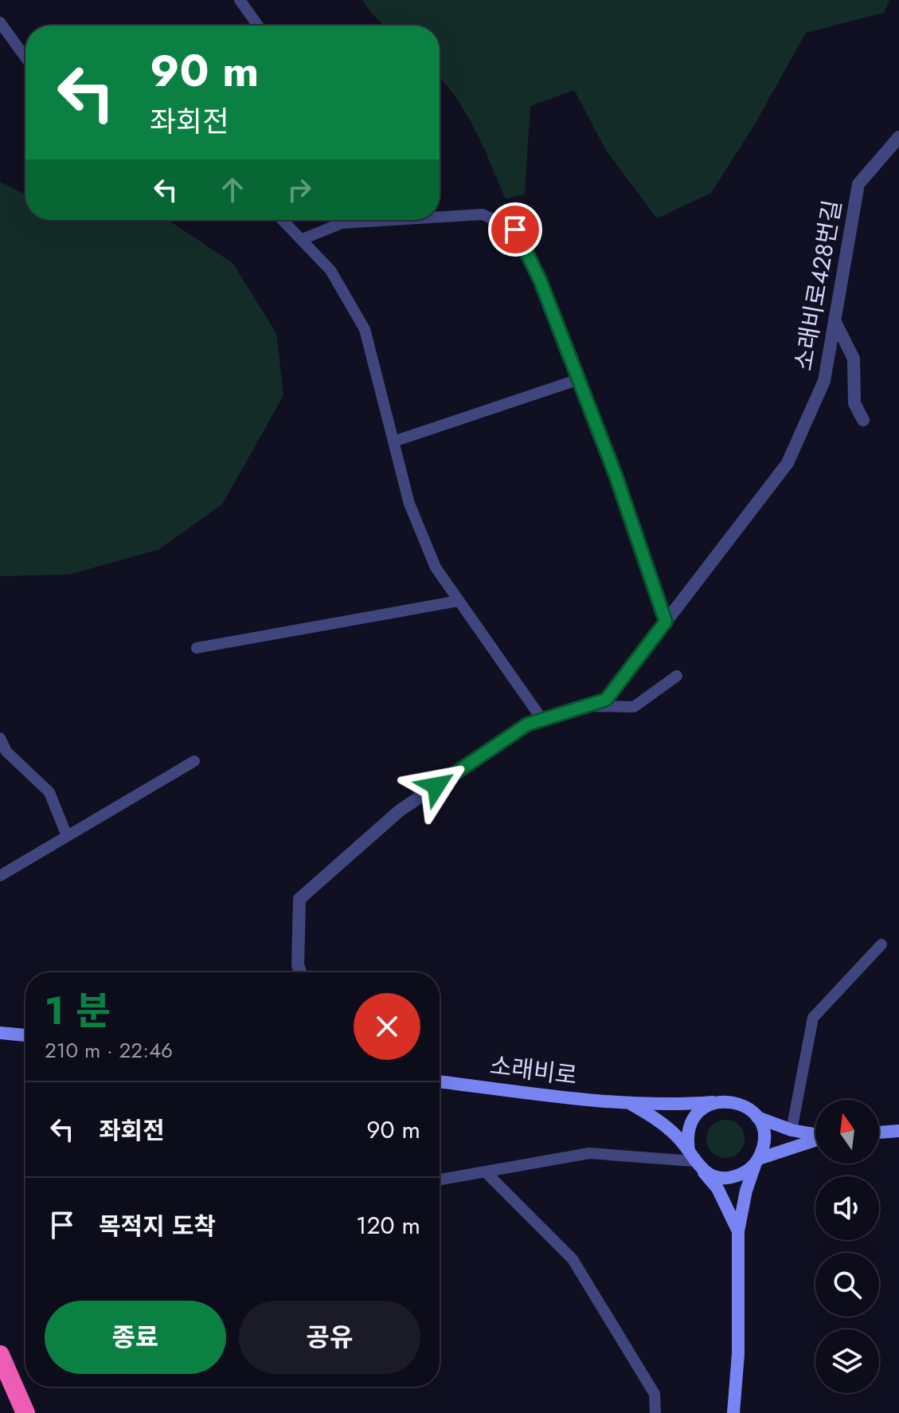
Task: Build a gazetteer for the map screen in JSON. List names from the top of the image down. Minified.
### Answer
{"streets":{"street":["소래비로428번길","소래비로"]},"north":"top","page":{"turn":["90 m","좌회전"],"heading":["1 분","210 m · 22:46"],"list":[{"name":"좌회전","value":"90 m"},{"name":"목적지 도착","value":"120 m"}],"buttons":["종료","공유"]}}
